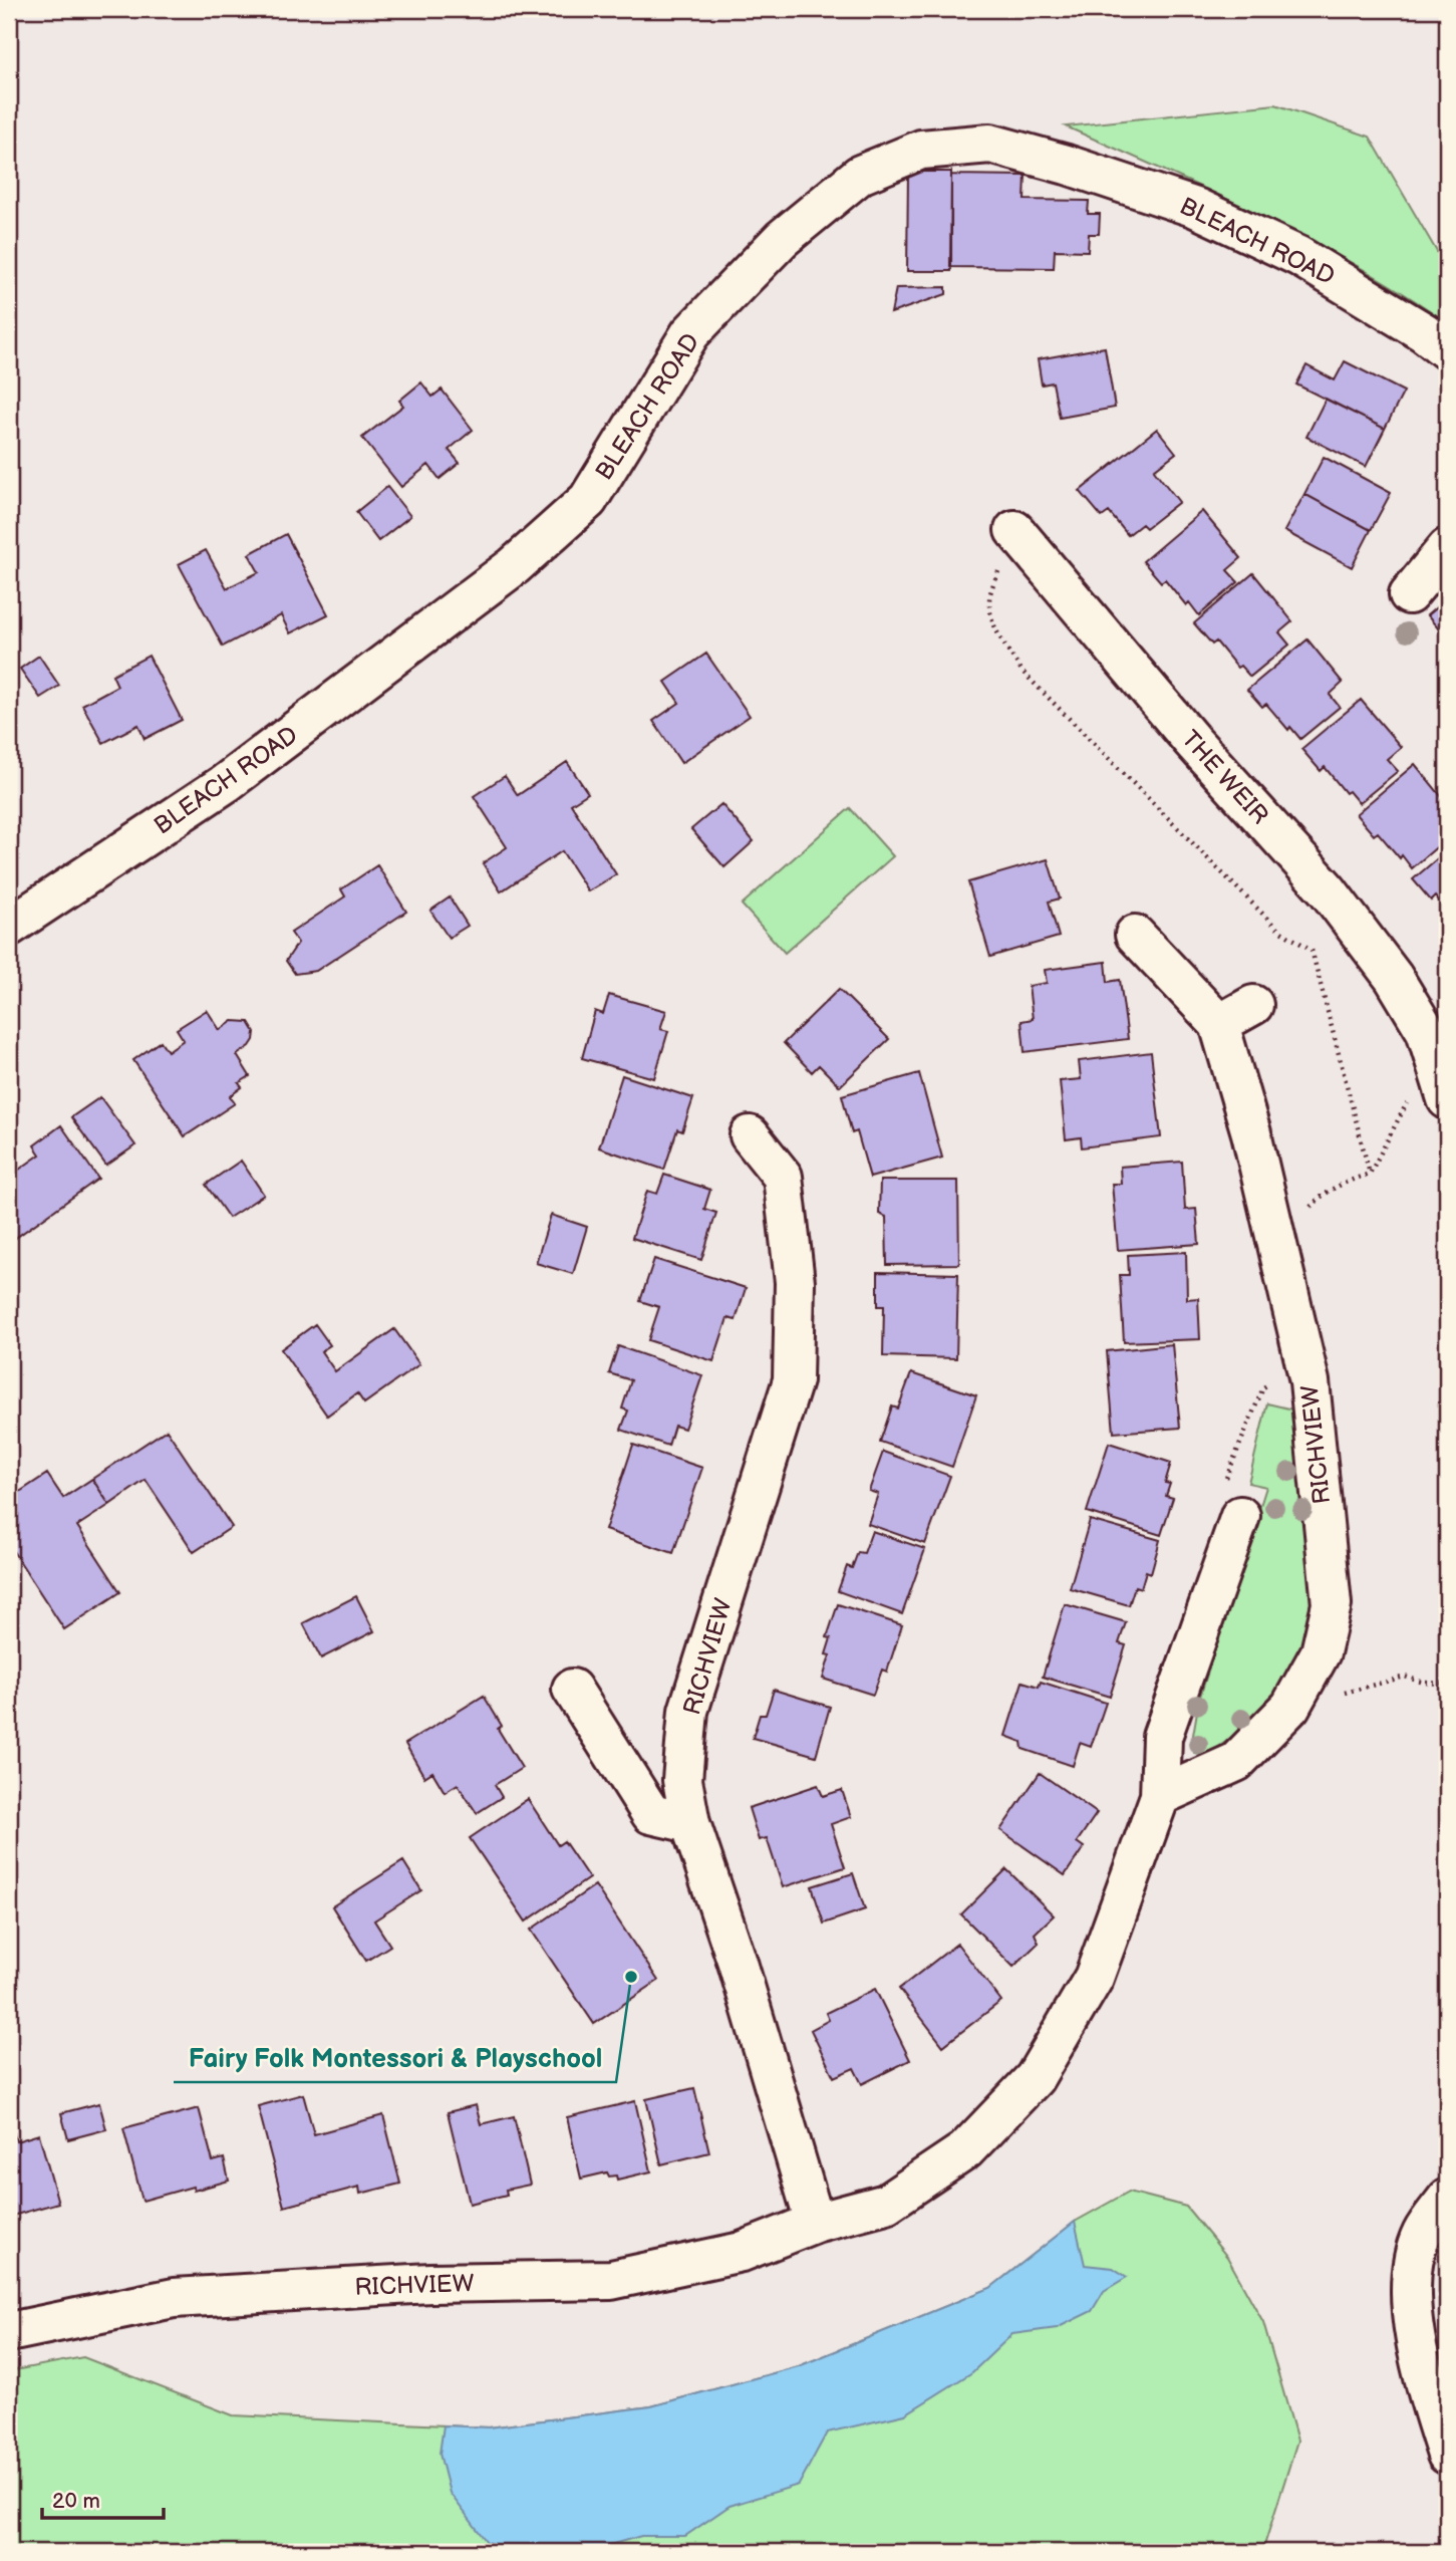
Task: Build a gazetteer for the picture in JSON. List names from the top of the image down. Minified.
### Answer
{"streets":{"street":["BLEACH ROAD","THE WEIR","RICHVIEW"]},"places":["Fairy Folk Montessori & Playschool"],"scale_bar":"20 m"}
